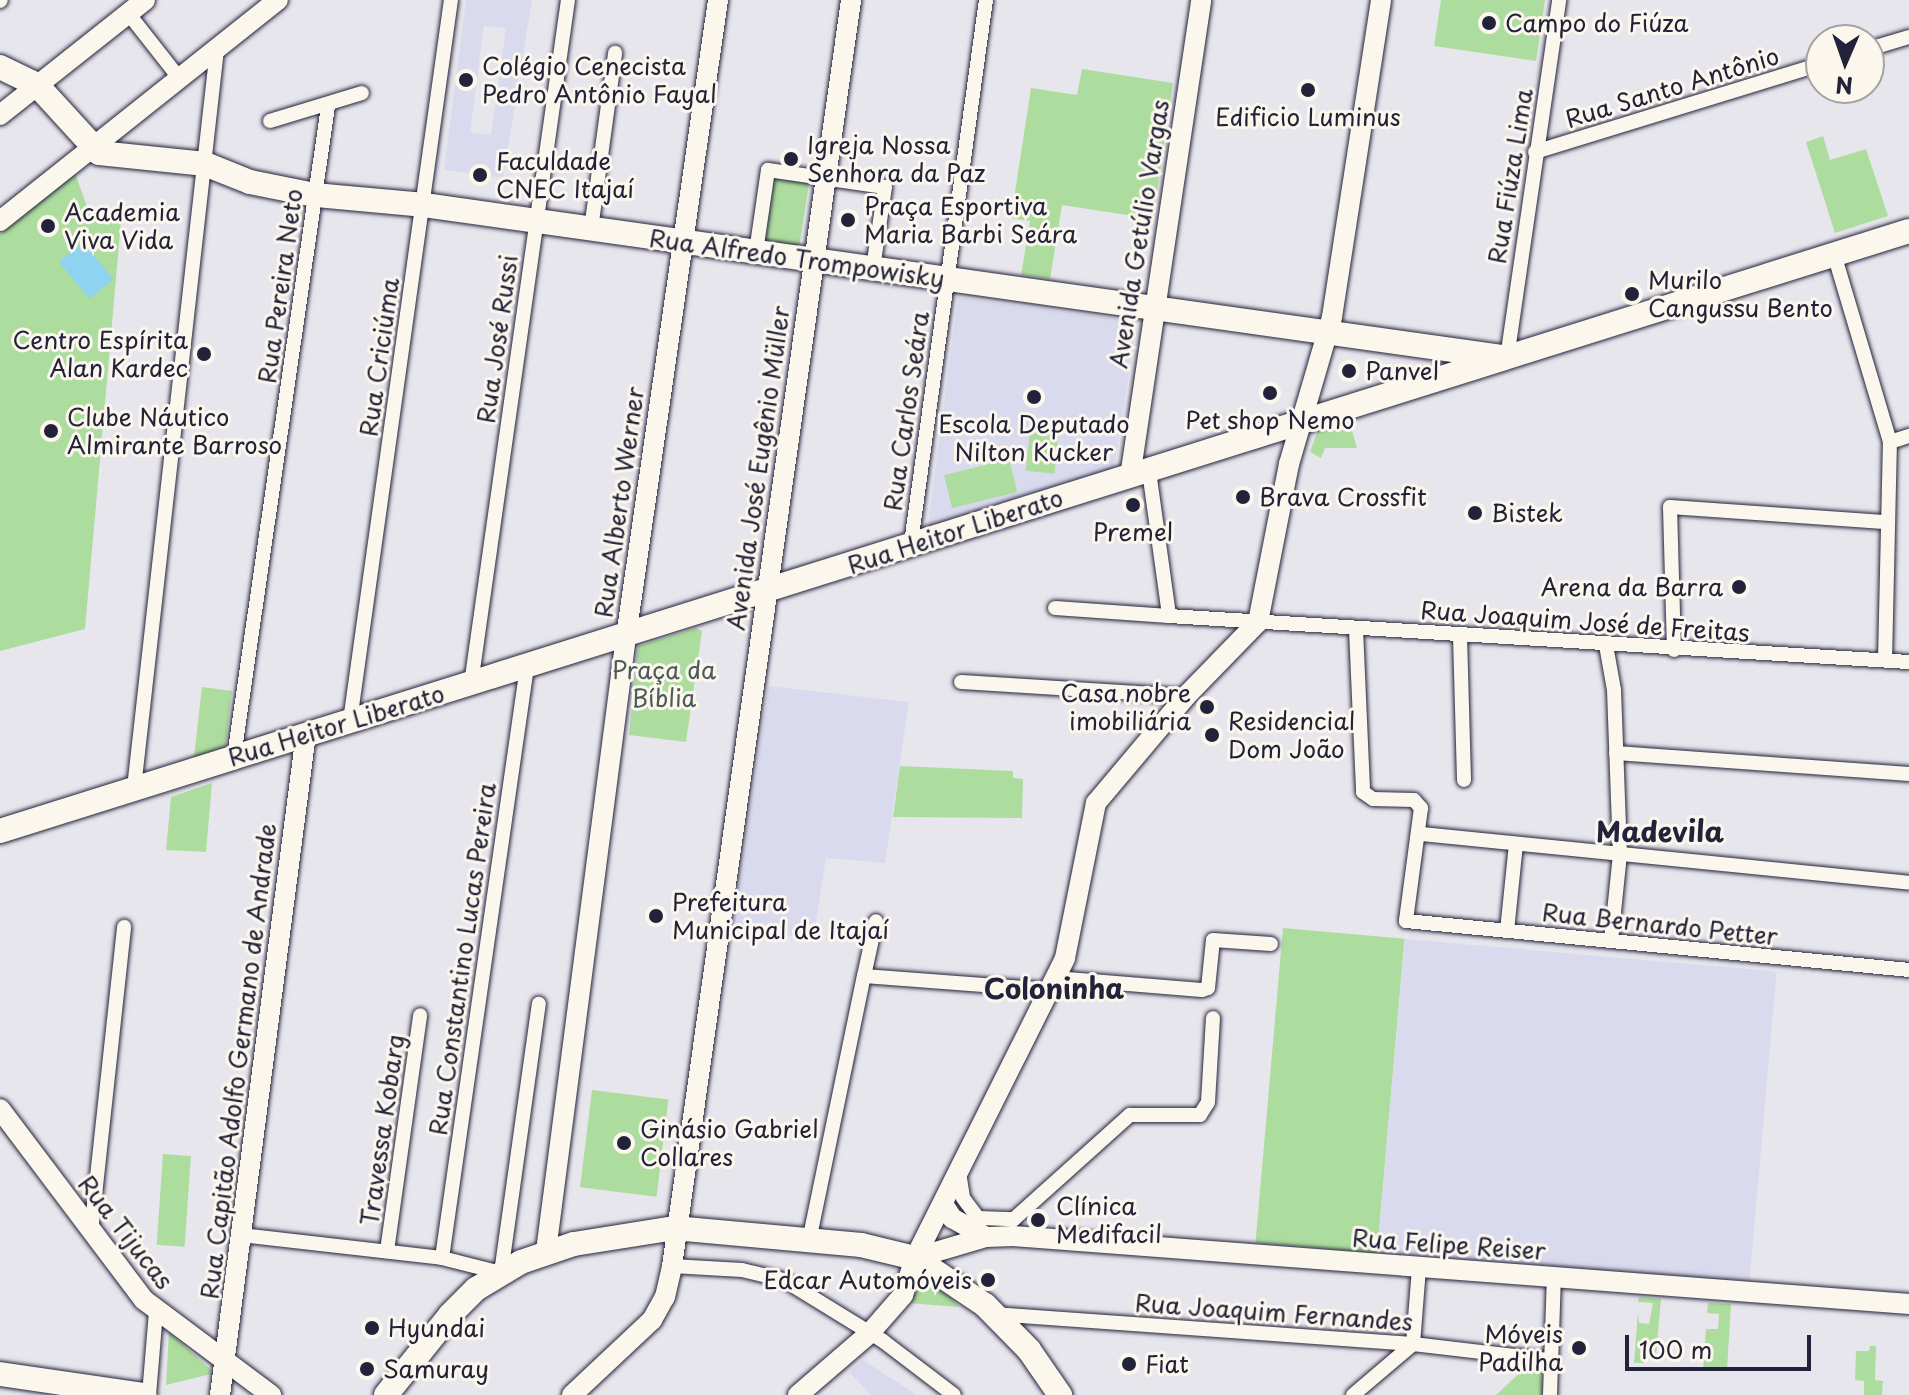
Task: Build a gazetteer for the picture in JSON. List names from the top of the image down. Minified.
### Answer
{"streets":{"main road":["Avenida Getúlio Vargas","Rua Alfredo Trompowisky","Avenida José Eugênio Müller","Rua Alberto Werner","Rua Heitor Liberato","Rua Capitão Adolfo Germano de Andrade","Rua Tijucas","Rua Felipe Reiser"],"street":["Rua Santo Antônio","Rua Fiúza Lima","Rua Pereira Neto","Rua José Russi","Rua Criciúma","Rua Carlos Seára","Rua Joaquim José de Freitas","Rua Bernardo Petter","Rua Constantino Lucas Pereira","Travessa Kobarg","Rua Joaquim Fernandes"]},"crossings":[["Rua Santo Antônio","Rua Fiúza Lima"],["Rua Fiúza Lima","Rua Alfredo Trompowisky"],["Rua Fiúza Lima","Rua Heitor Liberato"],["Avenida Getúlio Vargas","Rua Alfredo Trompowisky"],["Avenida Getúlio Vargas","Rua Heitor Liberato"],["Rua Alfredo Trompowisky","Rua Pereira Neto"],["Rua Alfredo Trompowisky","Rua José Russi"],["Rua Alfredo Trompowisky","Rua Criciúma"],["Rua Alfredo Trompowisky","Rua Carlos Seára"],["Rua Alfredo Trompowisky","Avenida José Eugênio Müller"],["Rua Alfredo Trompowisky","Rua Alberto Werner"],["Rua Alfredo Trompowisky","Rua Heitor Liberato"],["Rua Pereira Neto","Rua Heitor Liberato"],["Rua José Russi","Rua Heitor Liberato"],["Rua Criciúma","Rua Heitor Liberato"],["Rua Carlos Seára","Rua Heitor Liberato"],["Avenida José Eugênio Müller","Rua Heitor Liberato"],["Rua Alberto Werner","Rua Heitor Liberato"],["Rua Heitor Liberato","Rua Constantino Lucas Pereira"],["Rua Heitor Liberato","Rua Capitão Adolfo Germano de Andrade"],["Rua Capitão Adolfo Germano de Andrade","Rua Tijucas"]],"districts":["Madevila","Coloninha"],"parks":["Praça da Bíblia"],"places":["Campo do Fiúza","Colégio Cenecista Pedro Antônio Fayal","Edificio Luminus","Igreja Nossa Senhora da Paz","Faculdade CNEC Itajaí","Praça Esportiva Maria Barbi Seára","Academia Viva Vida","Murilo Cangussu Bento","Centro Espírita Alan Kardec","Panvel","Pet shop Nemo","Escola Deputado Nilton Kucker","Clube Náutico Almirante Barroso","Brava Crossfit","Premel","Bistek","Arena da Barra","Casa nobre imobiliária","Residencial Dom João","Prefeitura Municipal de Itajaí","Ginásio Gabriel Collares","Clínica Medifacil","Edcar Automóveis","Hyundai","Móveis Padilha","Fiat","Samuray"],"scale_bar":"100 m","north":"bottom"}
